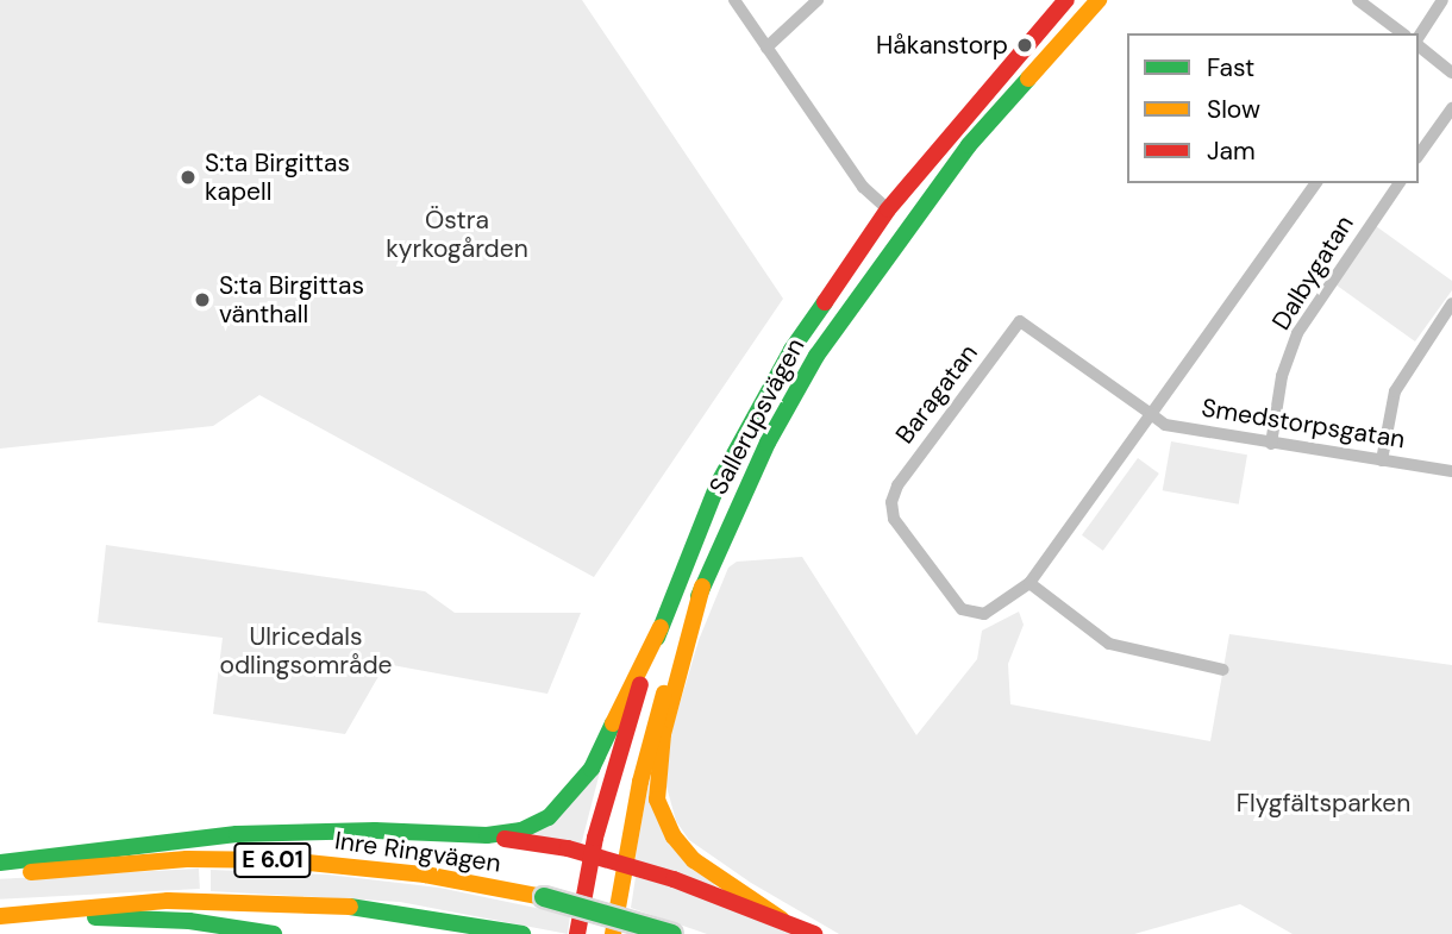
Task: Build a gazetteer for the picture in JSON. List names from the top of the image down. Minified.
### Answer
{"streets":{"main road":["Sallerupsvägen","Inre Ringvägen","E 6.01"],"street":["Dalbygatan","Baragatan","Smedstorpsgatan"]},"crossings":[["Dalbygatan","Smedstorpsgatan"],["Baragatan","Smedstorpsgatan"]],"parks":["Östra kyrkogården","Ulricedals odlingsområde","Flygfältsparken"],"places":["Håkanstorp","S:ta Birgittas kapell","S:ta Birgittas vänthall"],"legend":["Fast","Slow","Jam"]}
